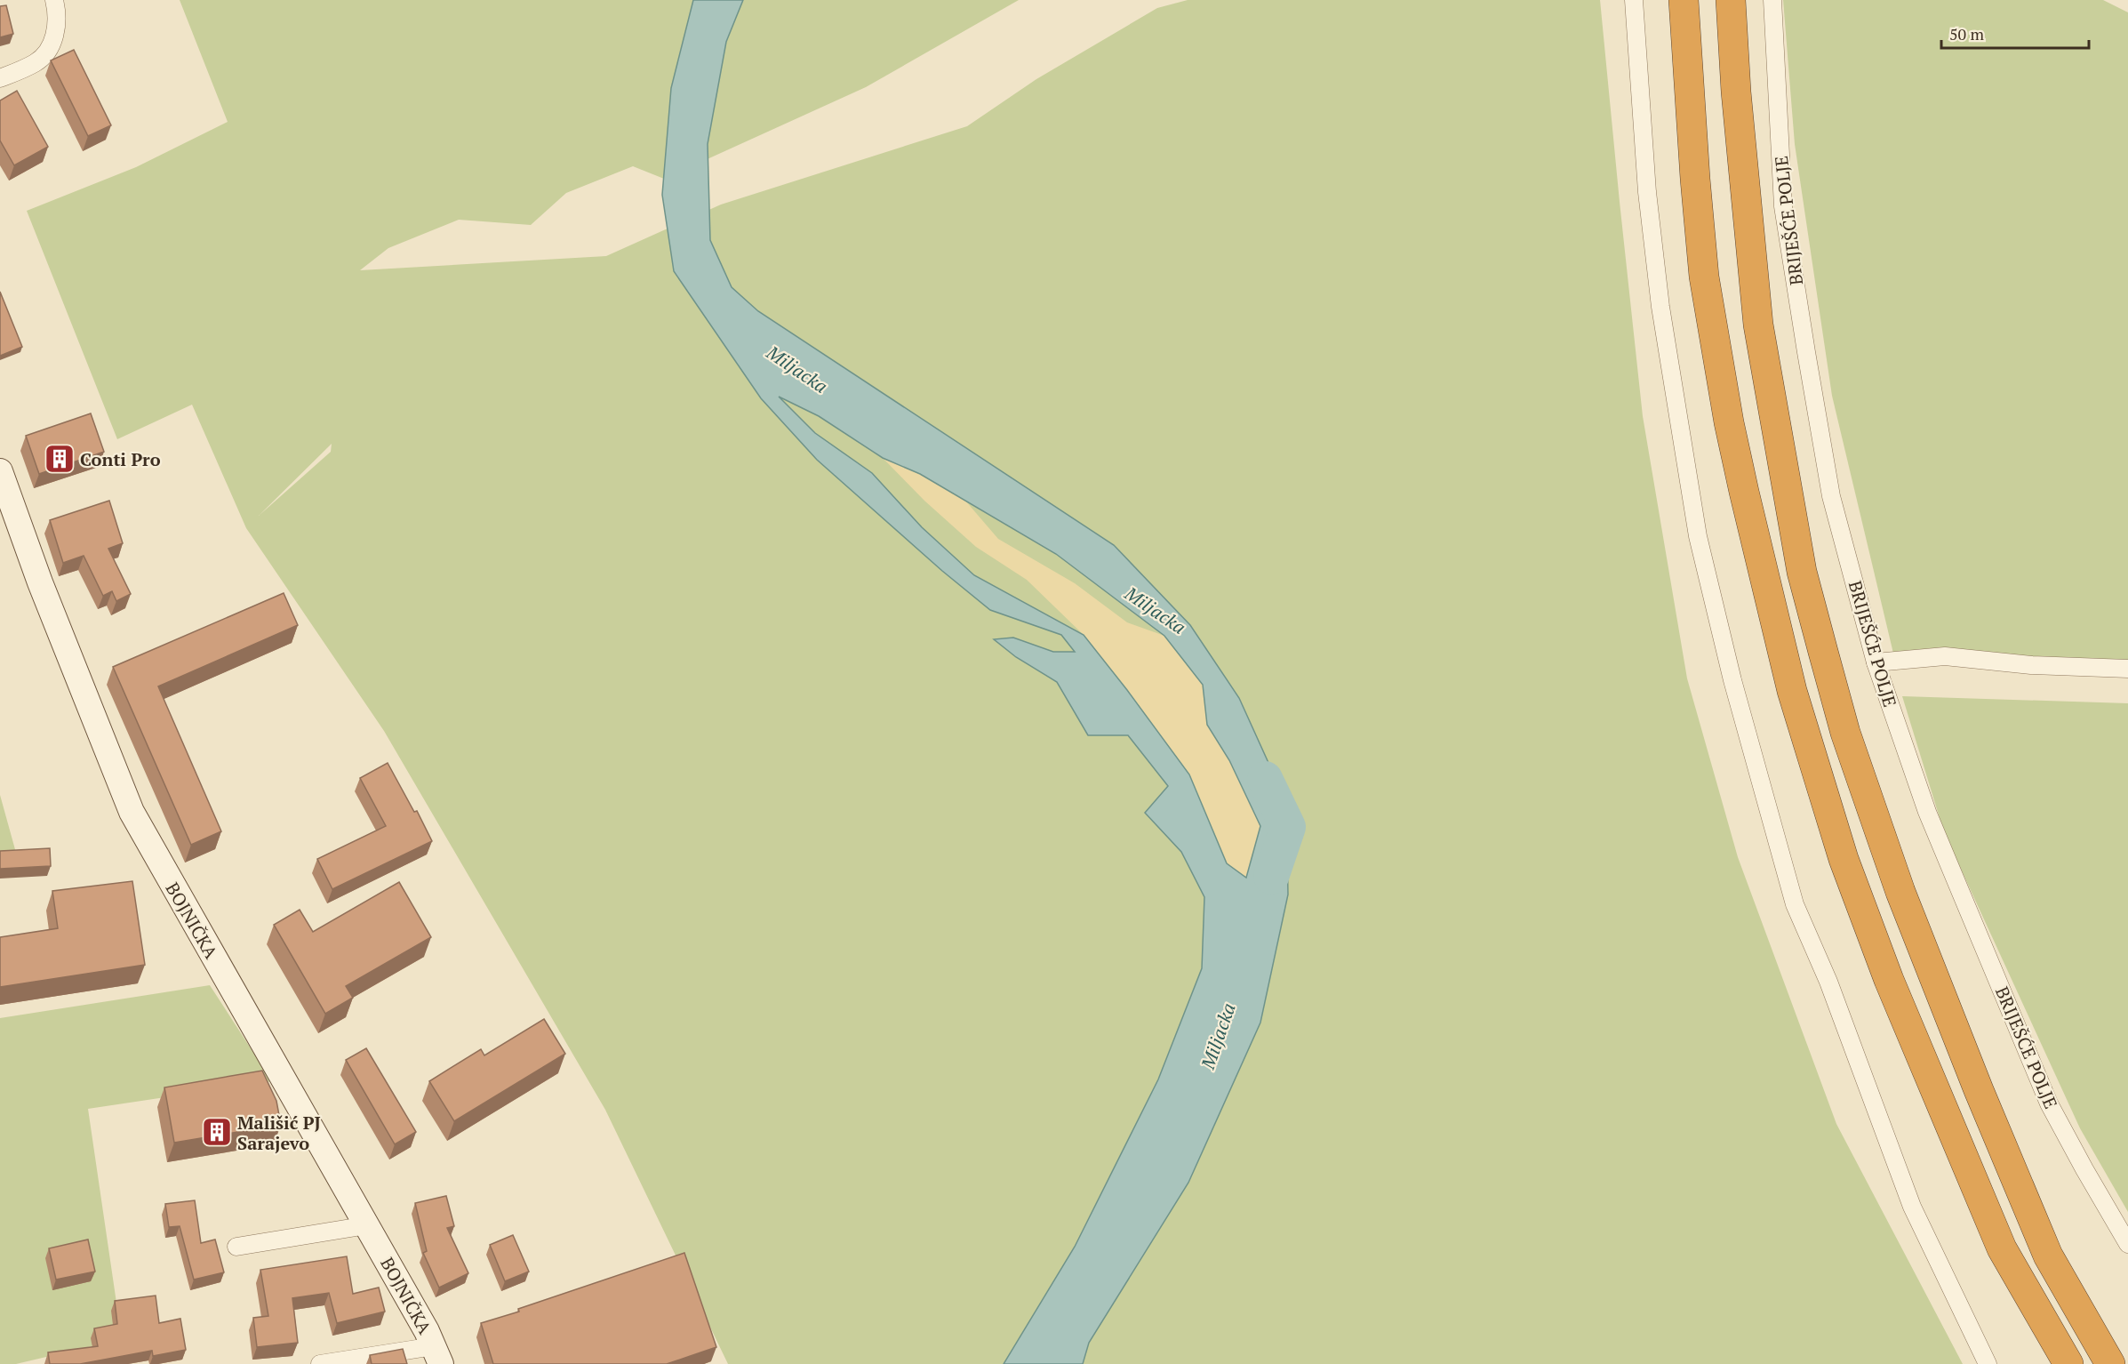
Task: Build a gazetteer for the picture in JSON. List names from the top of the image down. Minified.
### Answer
{"streets":{"main road":["BOJNIČKA"],"street":["BRIJEŠĆE POLJE"]},"water":["Miljacka"],"places":{"building":["Conti Pro","Mališić PJ Sarajevo"]},"scale_bar":"50 m"}
